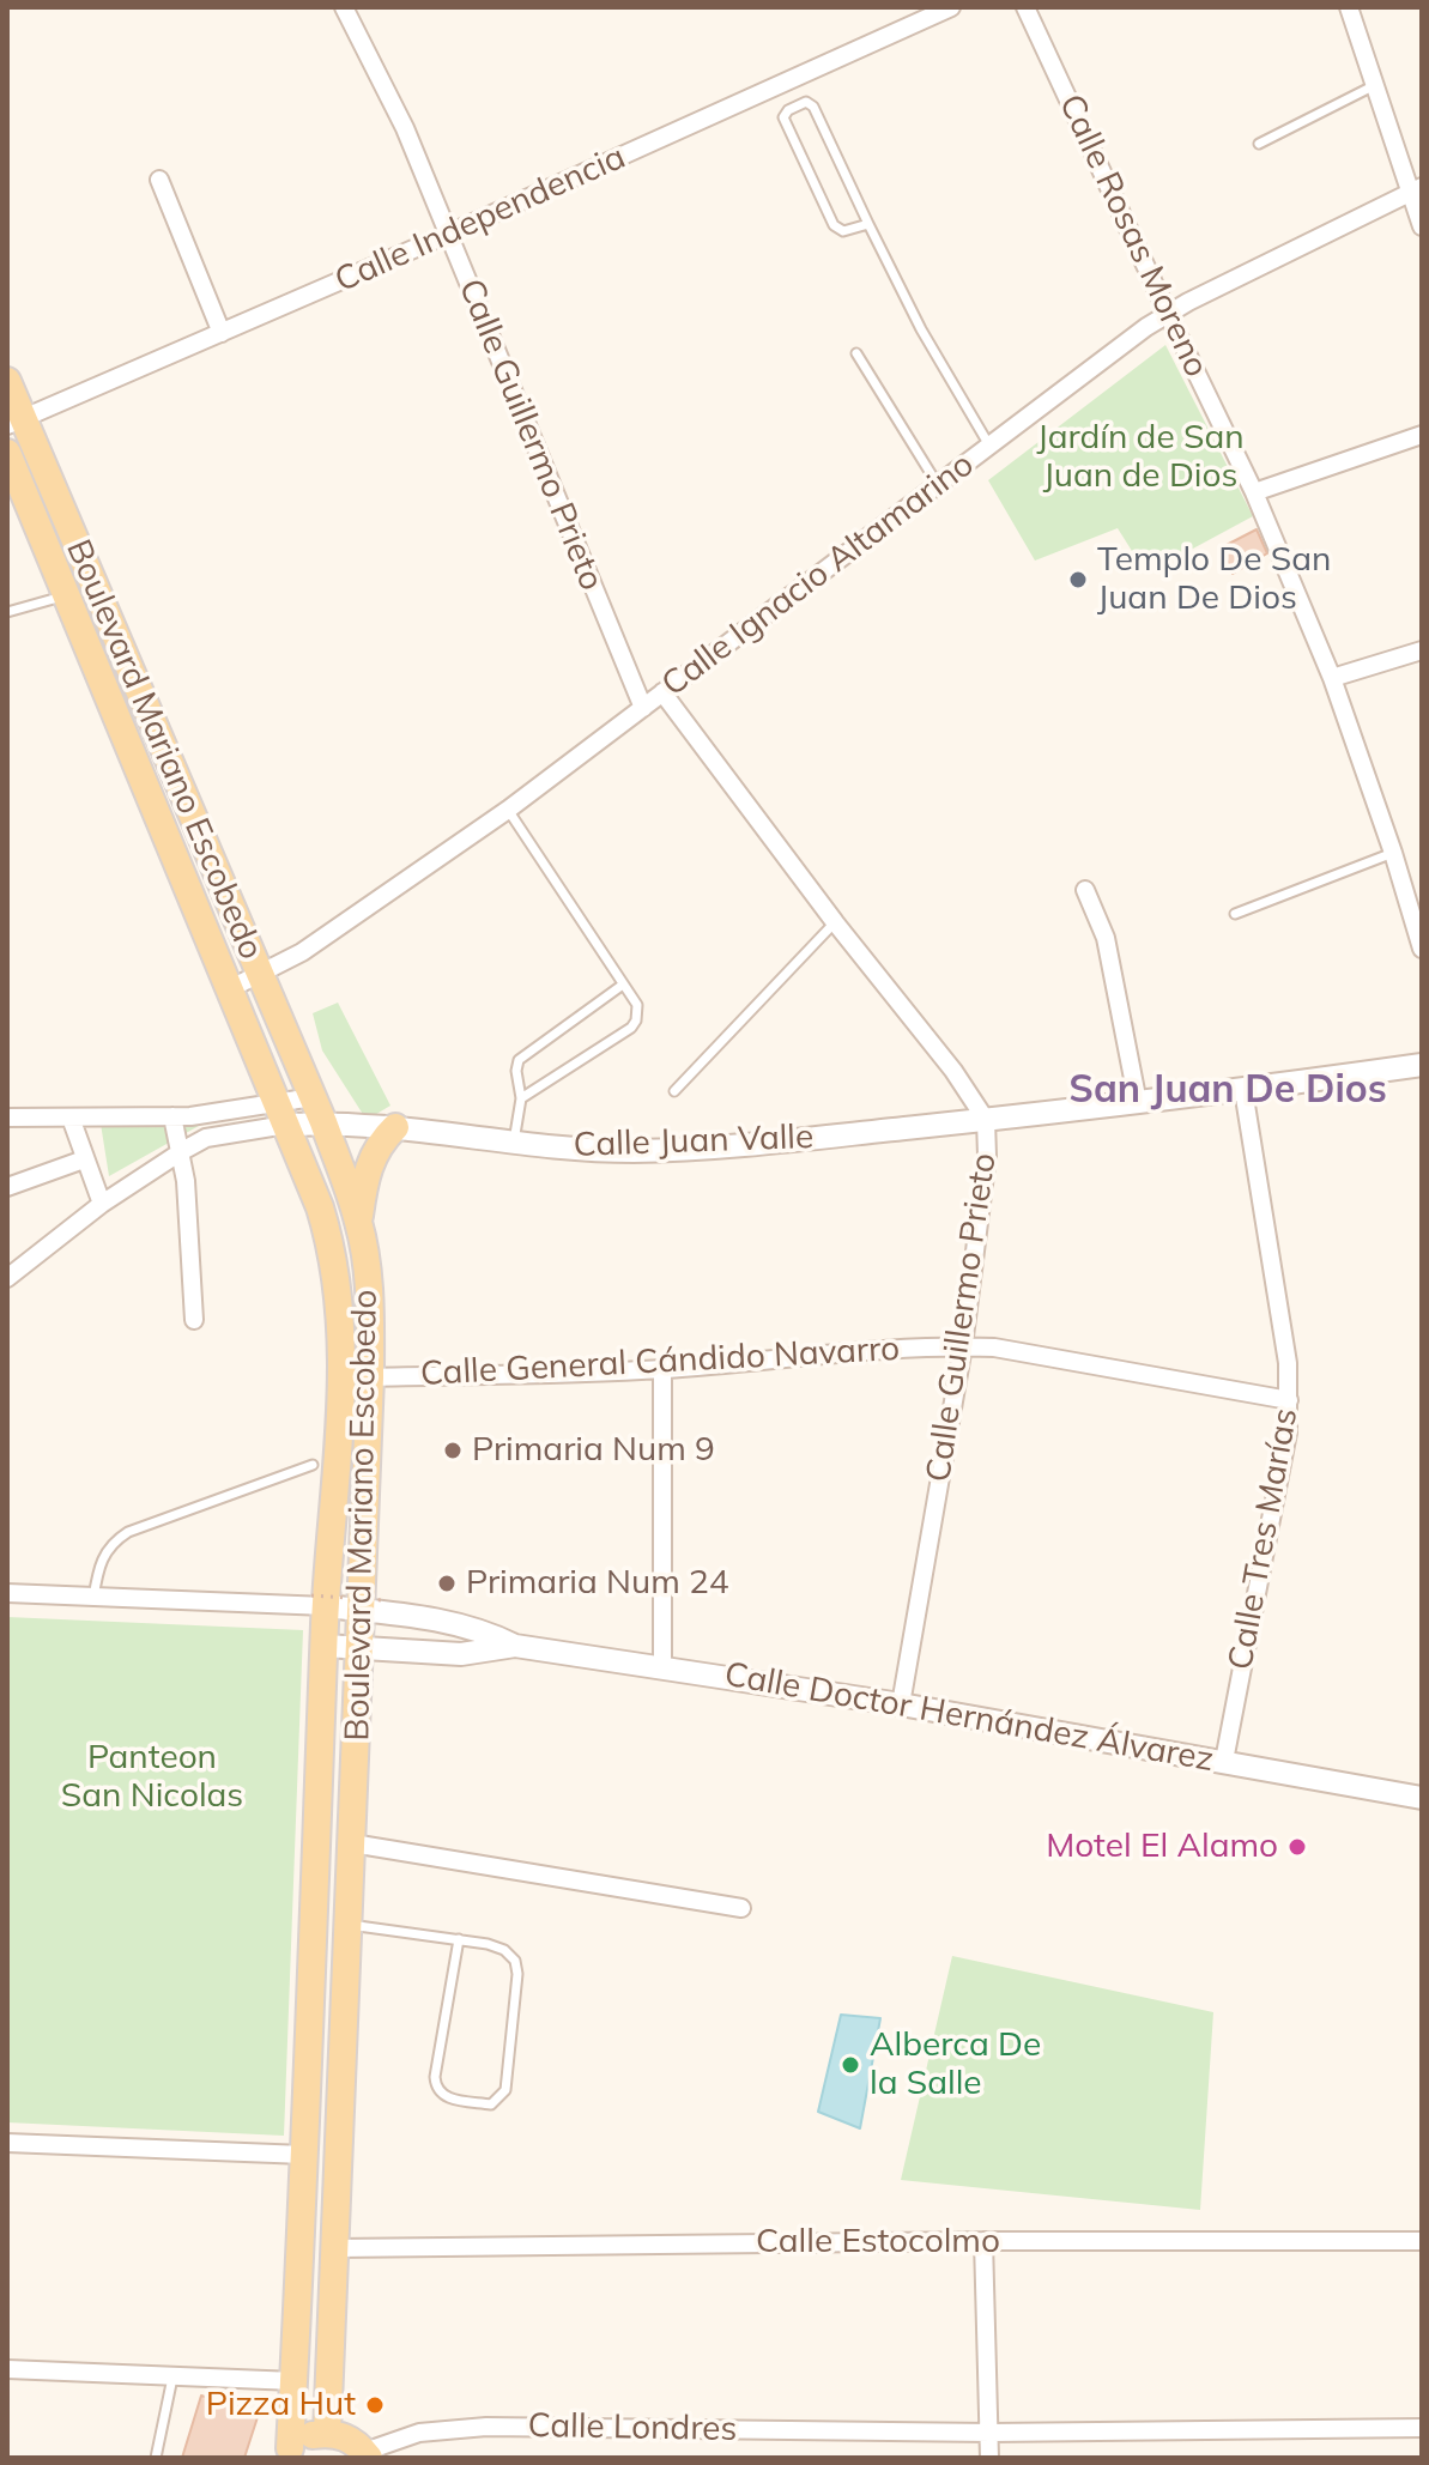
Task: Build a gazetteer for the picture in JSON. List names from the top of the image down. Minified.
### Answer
{"streets":{"main road":["Boulevard Mariano Escobedo"],"street":["Calle Independencia","Calle Rosas Moreno","Calle Guillermo Prieto","Calle Ignacio Altamarino","Calle Juan Valle","Calle General Cándido Navarro","Calle Tres Marías","Calle Doctor Hernández Álvarez","Calle Estocolmo","Calle Londres"]},"crossings":[["Calle Independencia","Calle Guillermo Prieto"],["Calle Independencia","Boulevard Mariano Escobedo"],["Calle Rosas Moreno","Calle Ignacio Altamarino"],["Calle Guillermo Prieto","Calle Ignacio Altamarino"],["Calle Guillermo Prieto","Calle Juan Valle"],["Calle Guillermo Prieto","Calle General Cándido Navarro"],["Calle Guillermo Prieto","Calle Doctor Hernández Álvarez"],["Calle Ignacio Altamarino","Boulevard Mariano Escobedo"],["Boulevard Mariano Escobedo","Calle Juan Valle"],["Boulevard Mariano Escobedo","Calle General Cándido Navarro"],["Boulevard Mariano Escobedo","Calle Doctor Hernández Álvarez"],["Boulevard Mariano Escobedo","Calle Estocolmo"],["Calle Juan Valle","Calle Tres Marías"],["Calle General Cándido Navarro","Calle Tres Marías"],["Calle Tres Marías","Calle Doctor Hernández Álvarez"]],"districts":["San Juan De Dios"],"parks":["Jardín de San Juan de Dios","Panteon San Nicolas"],"places":["Templo De San Juan De Dios","Primaria Num 9","Primaria Num 24","Motel El Alamo","Alberca De la Salle","Pizza Hut"]}
